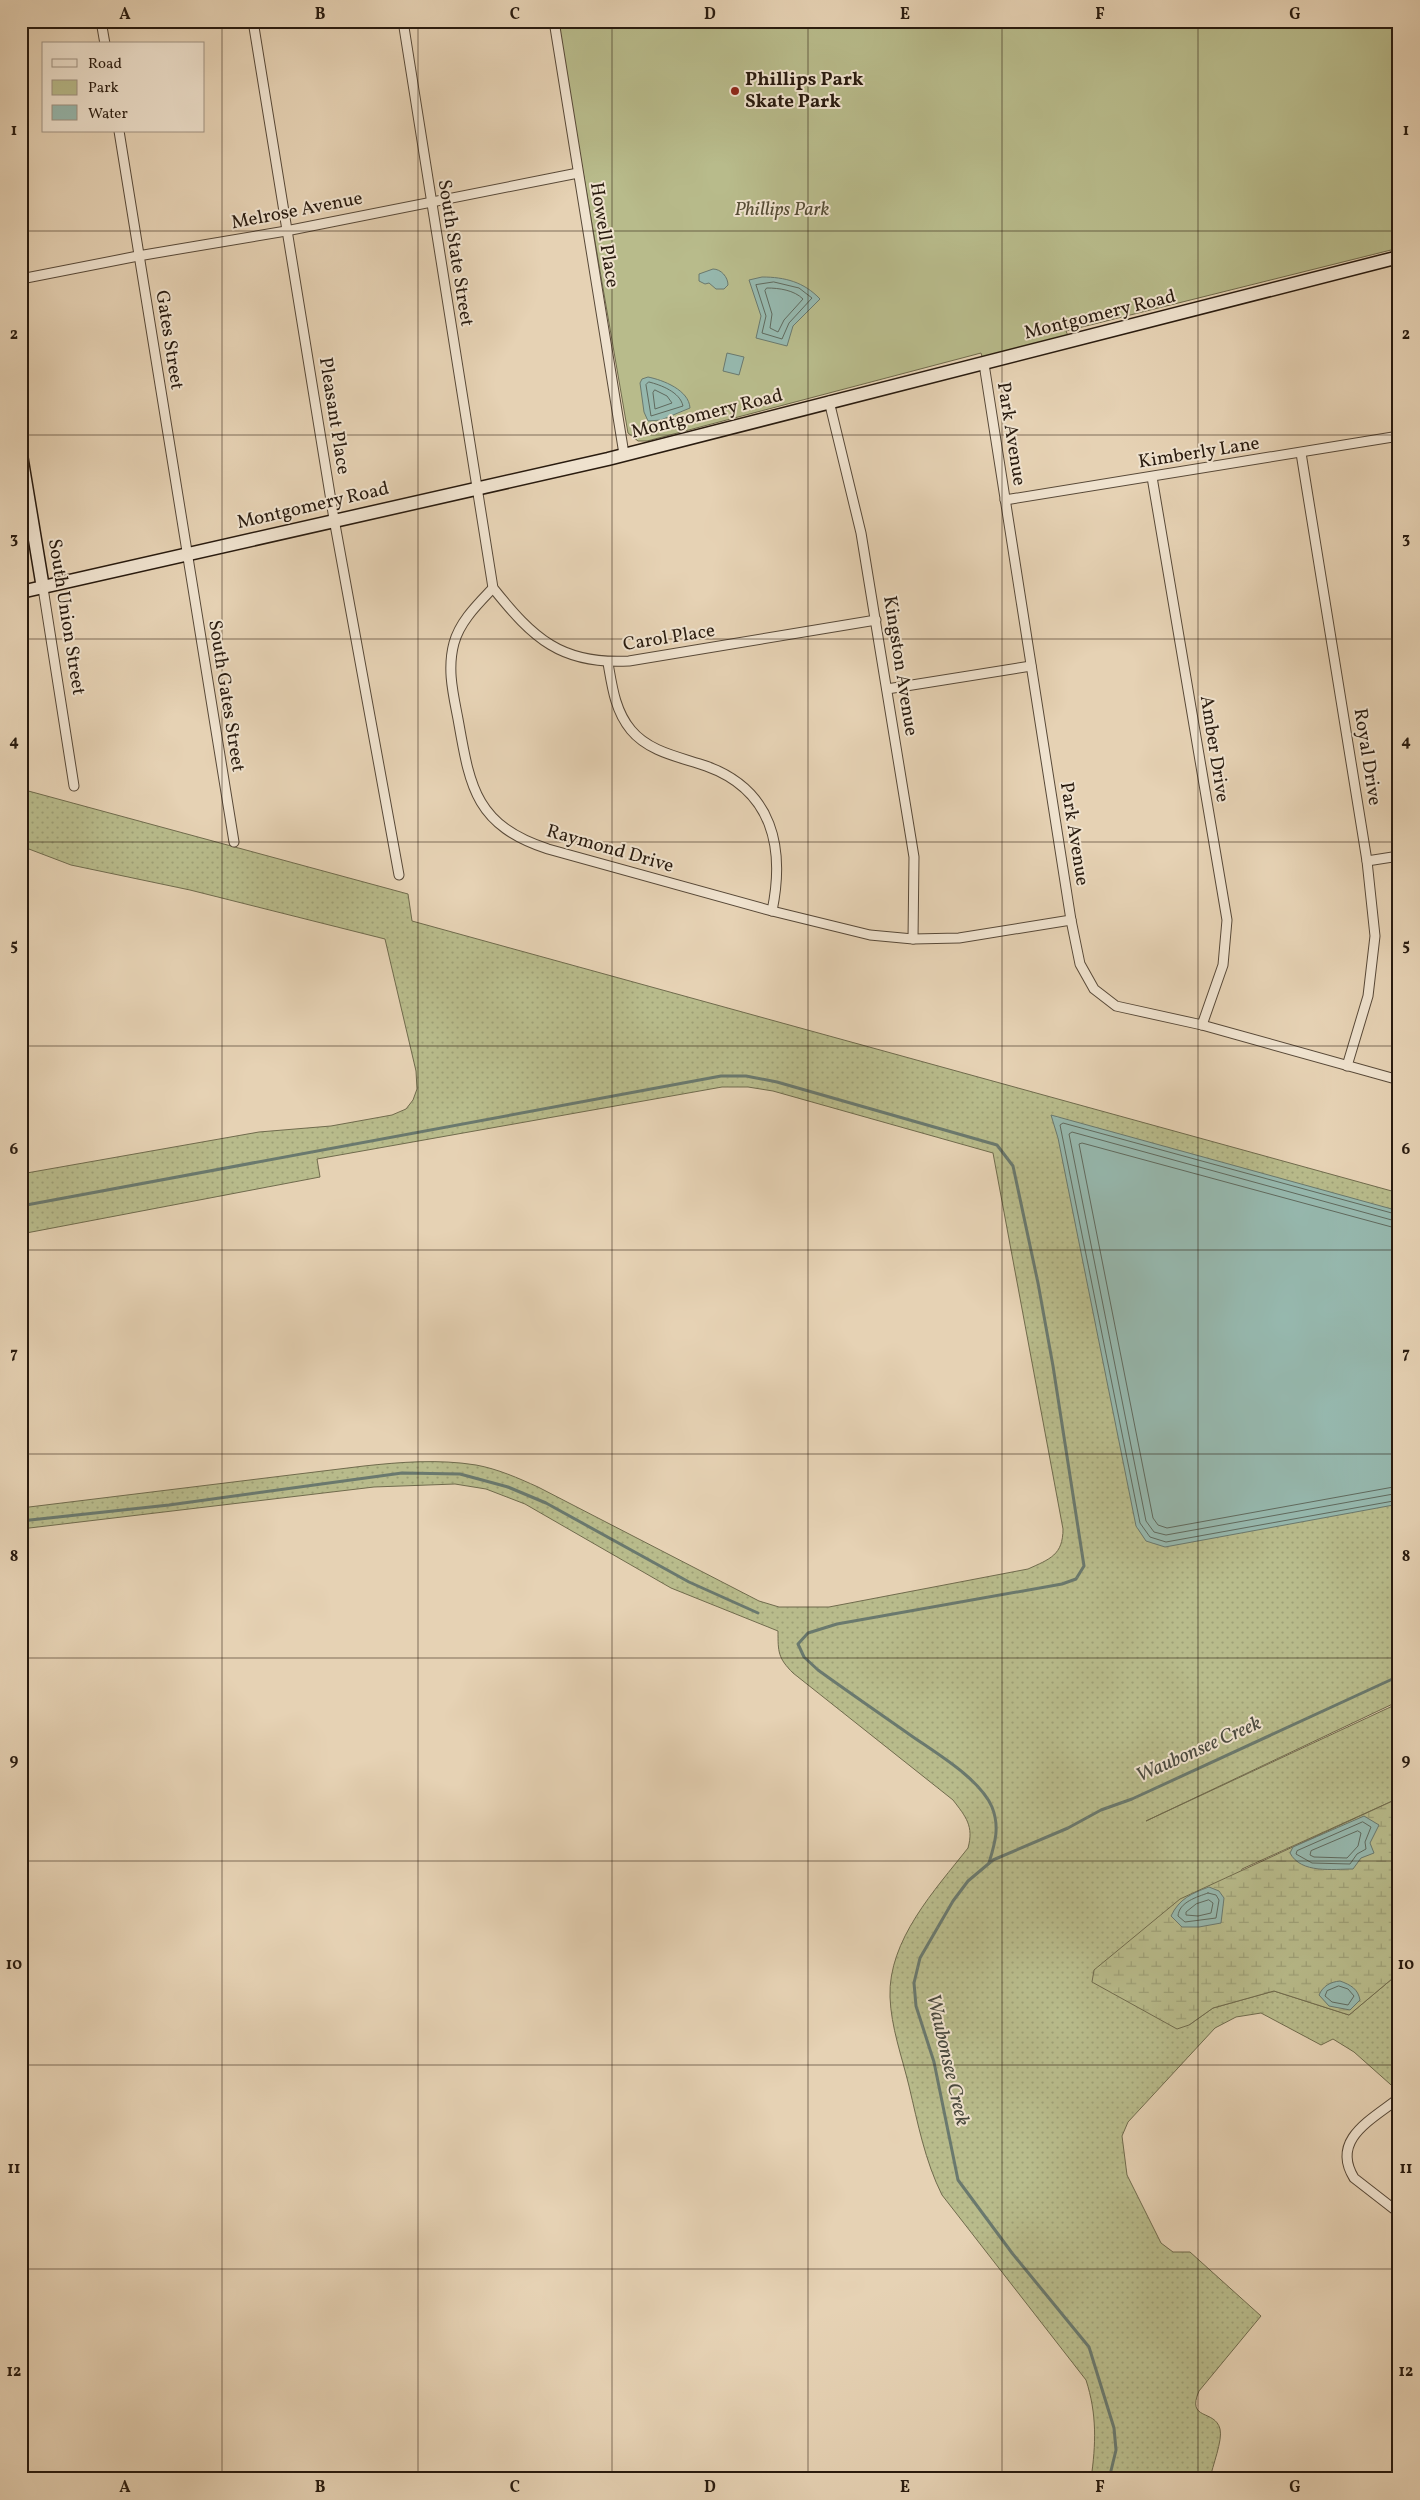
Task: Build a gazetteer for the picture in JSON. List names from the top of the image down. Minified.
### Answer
{"streets":{"street":["Melrose Avenue","Howell Place","South State Street","Montgomery Road","Gates Street","Pleasant Place","Park Avenue","Kimberly Lane","South Union Street","Carol Place","Kingston Avenue","South Gates Street","Amber Drive","Royal Drive","Raymond Drive"]},"crossings":[["Melrose Avenue","Howell Place"],["Melrose Avenue","South State Street"],["Melrose Avenue","Gates Street"],["Melrose Avenue","Pleasant Place"],["Howell Place","Montgomery Road"],["South State Street","Montgomery Road"],["Montgomery Road","Gates Street"],["Montgomery Road","Pleasant Place"],["Montgomery Road","Park Avenue"],["Montgomery Road","South Union Street"],["Montgomery Road","Kingston Avenue"],["Montgomery Road","South Gates Street"],["Gates Street","South Gates Street"],["Park Avenue","Kimberly Lane"],["Park Avenue","Amber Drive"],["Park Avenue","Royal Drive"],["Park Avenue","Raymond Drive"],["Kimberly Lane","Amber Drive"],["Kimberly Lane","Royal Drive"],["Carol Place","Kingston Avenue"],["Carol Place","Raymond Drive"],["Kingston Avenue","Raymond Drive"]],"water":["Waubonsee Creek"],"parks":["Phillips Park"],"places":["Phillips Park Skate Park"],"legend":["Road","Park","Water"],"grid":{"columns":["A","B","C","D","E","F","G"],"rows":["1","2","3","4","5","6","7","8","9","10","11","12"]}}
